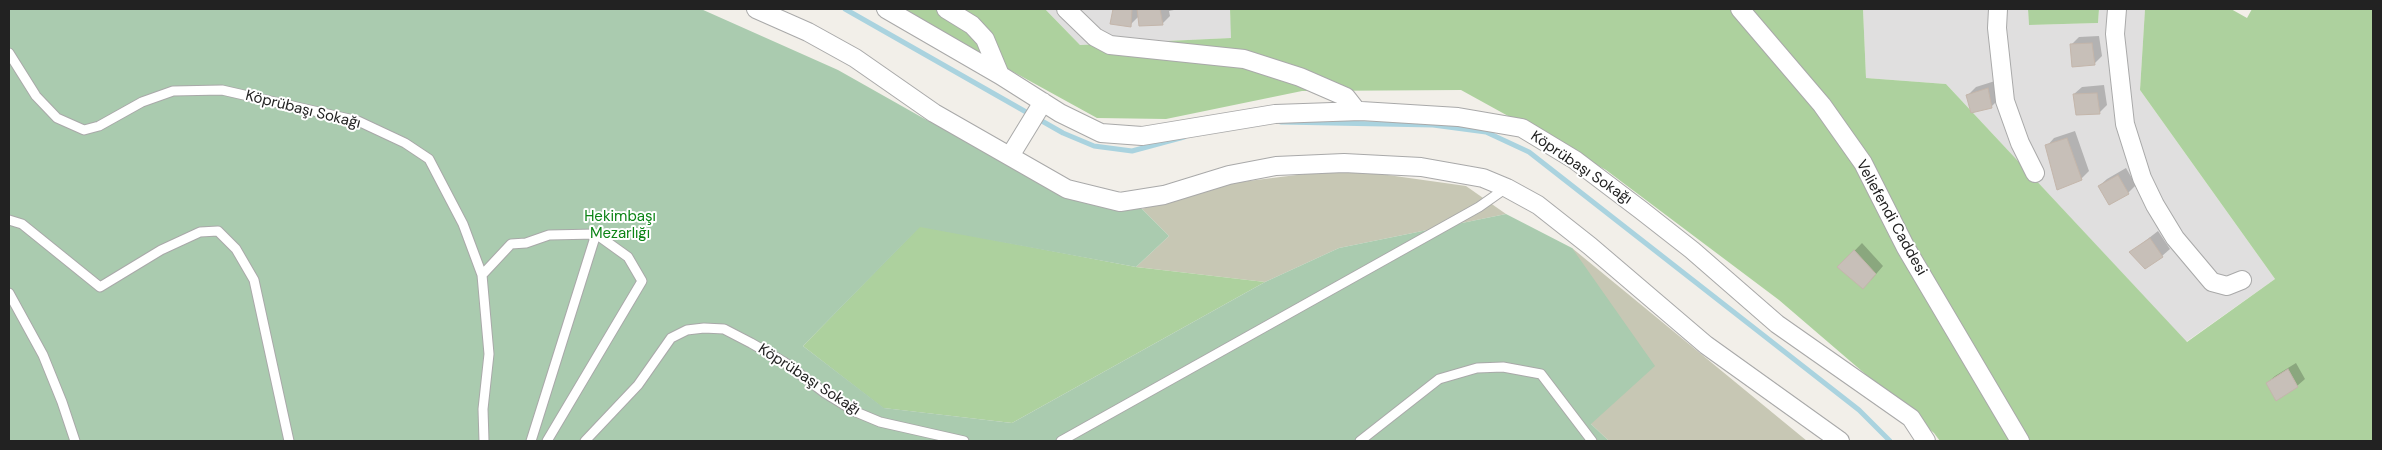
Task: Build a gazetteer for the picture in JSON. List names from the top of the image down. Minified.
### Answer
{"streets":{"street":["Köprübaşı Sokağı","Veliefendi Caddesi"]},"parks":["Hekimbaşı Mezarlığı"]}
